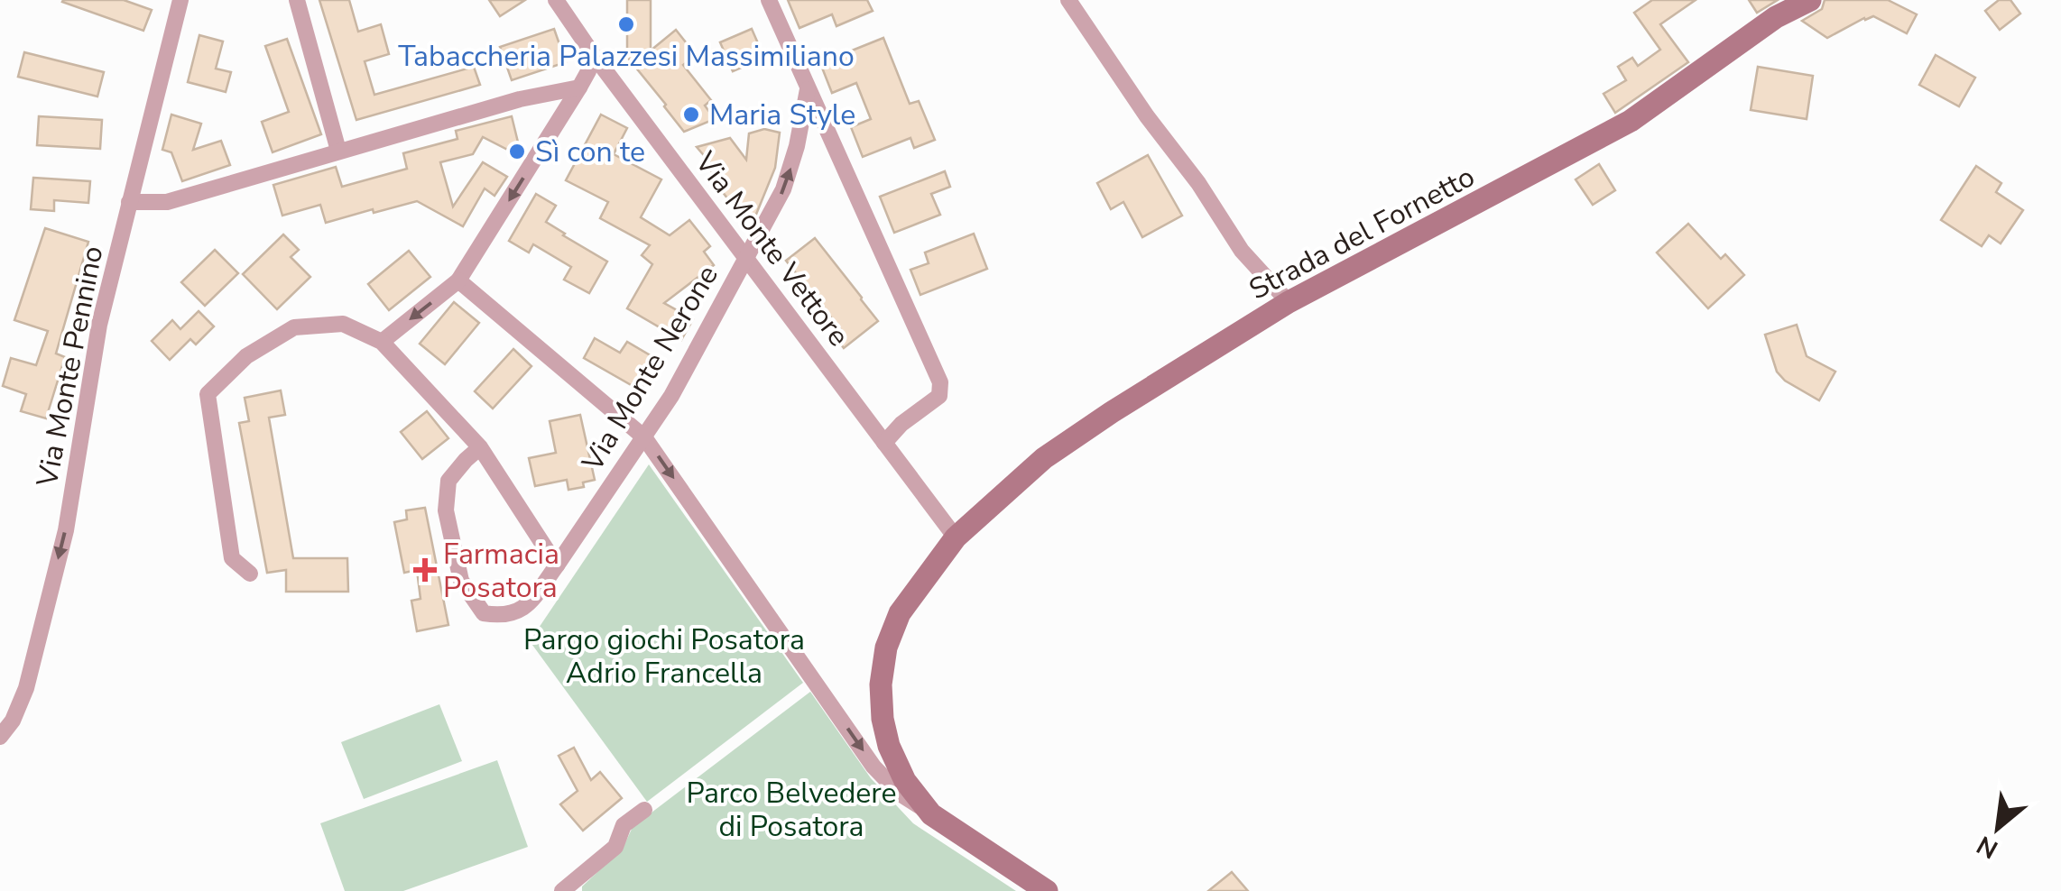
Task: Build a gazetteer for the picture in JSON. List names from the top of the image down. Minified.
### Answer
{"streets":{"street":["Strada del Fornetto","Via Monte Vettore","Via Monte Pennino","Via Monte Nerone"]},"crossings":[["Strada del Fornetto","Via Monte Vettore"],["Via Monte Vettore","Via Monte Nerone"]],"one_way":["Via Monte Pennino"],"parks":["Pargo giochi Posatora Adrio Francella","Parco Belvedere di Posatora"],"places":{"other":["Tabaccheria Palazzesi Massimiliano","Maria Style","Sì con te"],"health":["Farmacia Posatora"]},"north":"bottom left"}
